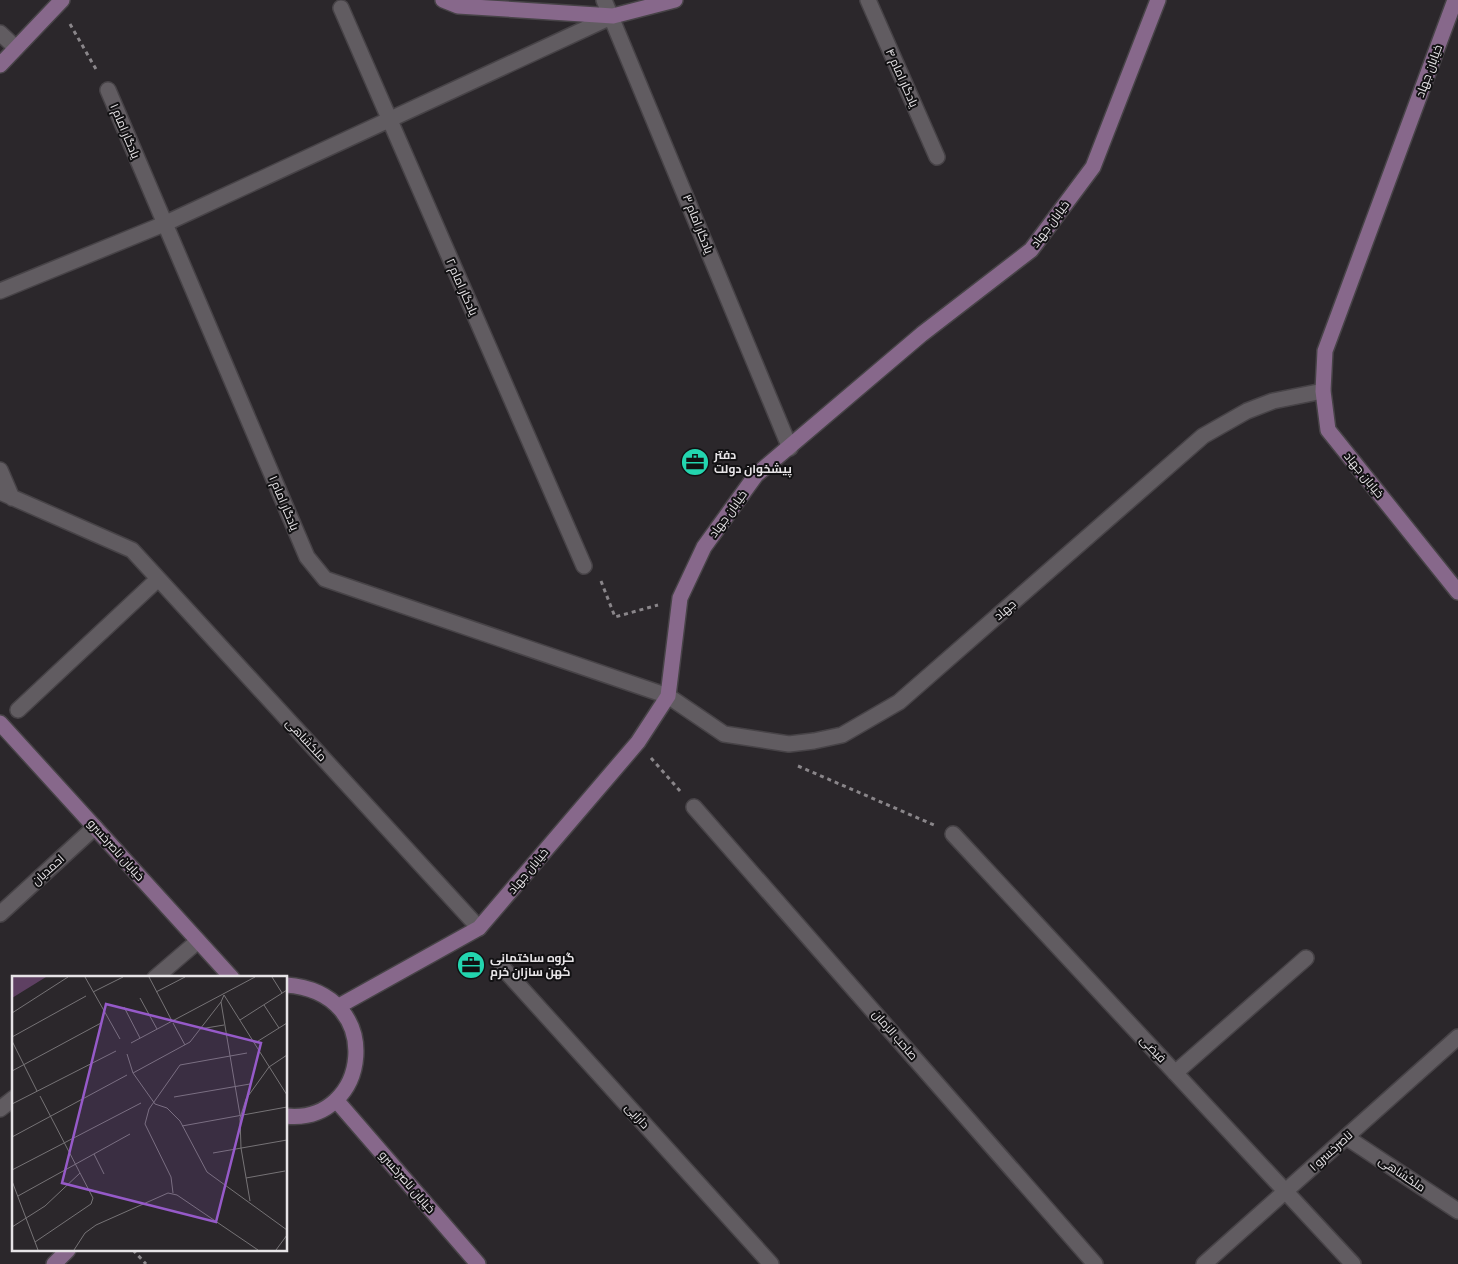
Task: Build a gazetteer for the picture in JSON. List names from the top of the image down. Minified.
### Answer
{"streets":{"main road":["خیابان جهاد","خیابان ناصرخسرو"],"street":["یادگار امام ۴","یادگار امام ۱","یادگار امام ۳","یادگار امام ۲","جهاد","ملکشاهی","احمدیان","صاحب الزمان","فیضی","دارایی","ناصرخسرو ۱"]},"crossings":[["خیابان جهاد","یادگار امام ۱"],["خیابان جهاد","یادگار امام ۳"],["خیابان جهاد","جهاد"],["خیابان جهاد","ملکشاهی"],["یادگار امام ۱","جهاد"],["ملکشاهی","ناصرخسرو ۱"],["خیابان ناصرخسرو","احمدیان"],["فیضی","ناصرخسرو ۱"]],"places":{"office":["دفتر پیشخوان دولت","گروه ساختمانی کهن سازان خرم"]}}
